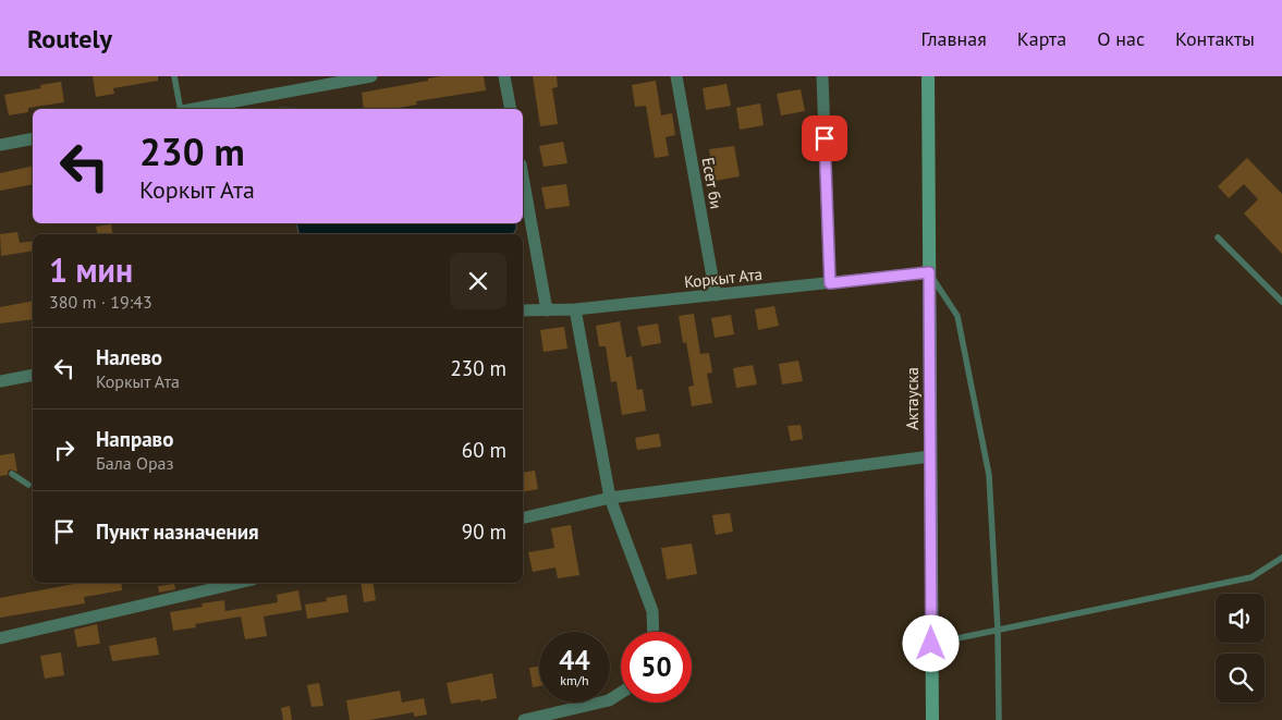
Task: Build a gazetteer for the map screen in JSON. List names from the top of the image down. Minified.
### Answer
{"streets":{"main road":["Актауска"],"street":["Есет би","Коркыт Ата"]},"crossings":[["Есет би","Коркыт Ата"],["Коркыт Ата","Актауска"]],"page":{"header":"Routely","nav":["Главная","Карта","О нас","Контакты"],"turn":["230 m","Коркыт Ата"],"heading":["1 мин","380 m · 19:43"],"list":[{"name":"Налево","note":"Коркыт Ата","value":"230 m"},{"name":"Направо","note":"Бала Ораз","value":"60 m"},{"name":"Пункт назначения","value":"90 m"}],"speed":"44 km/h","limit":"50"}}
